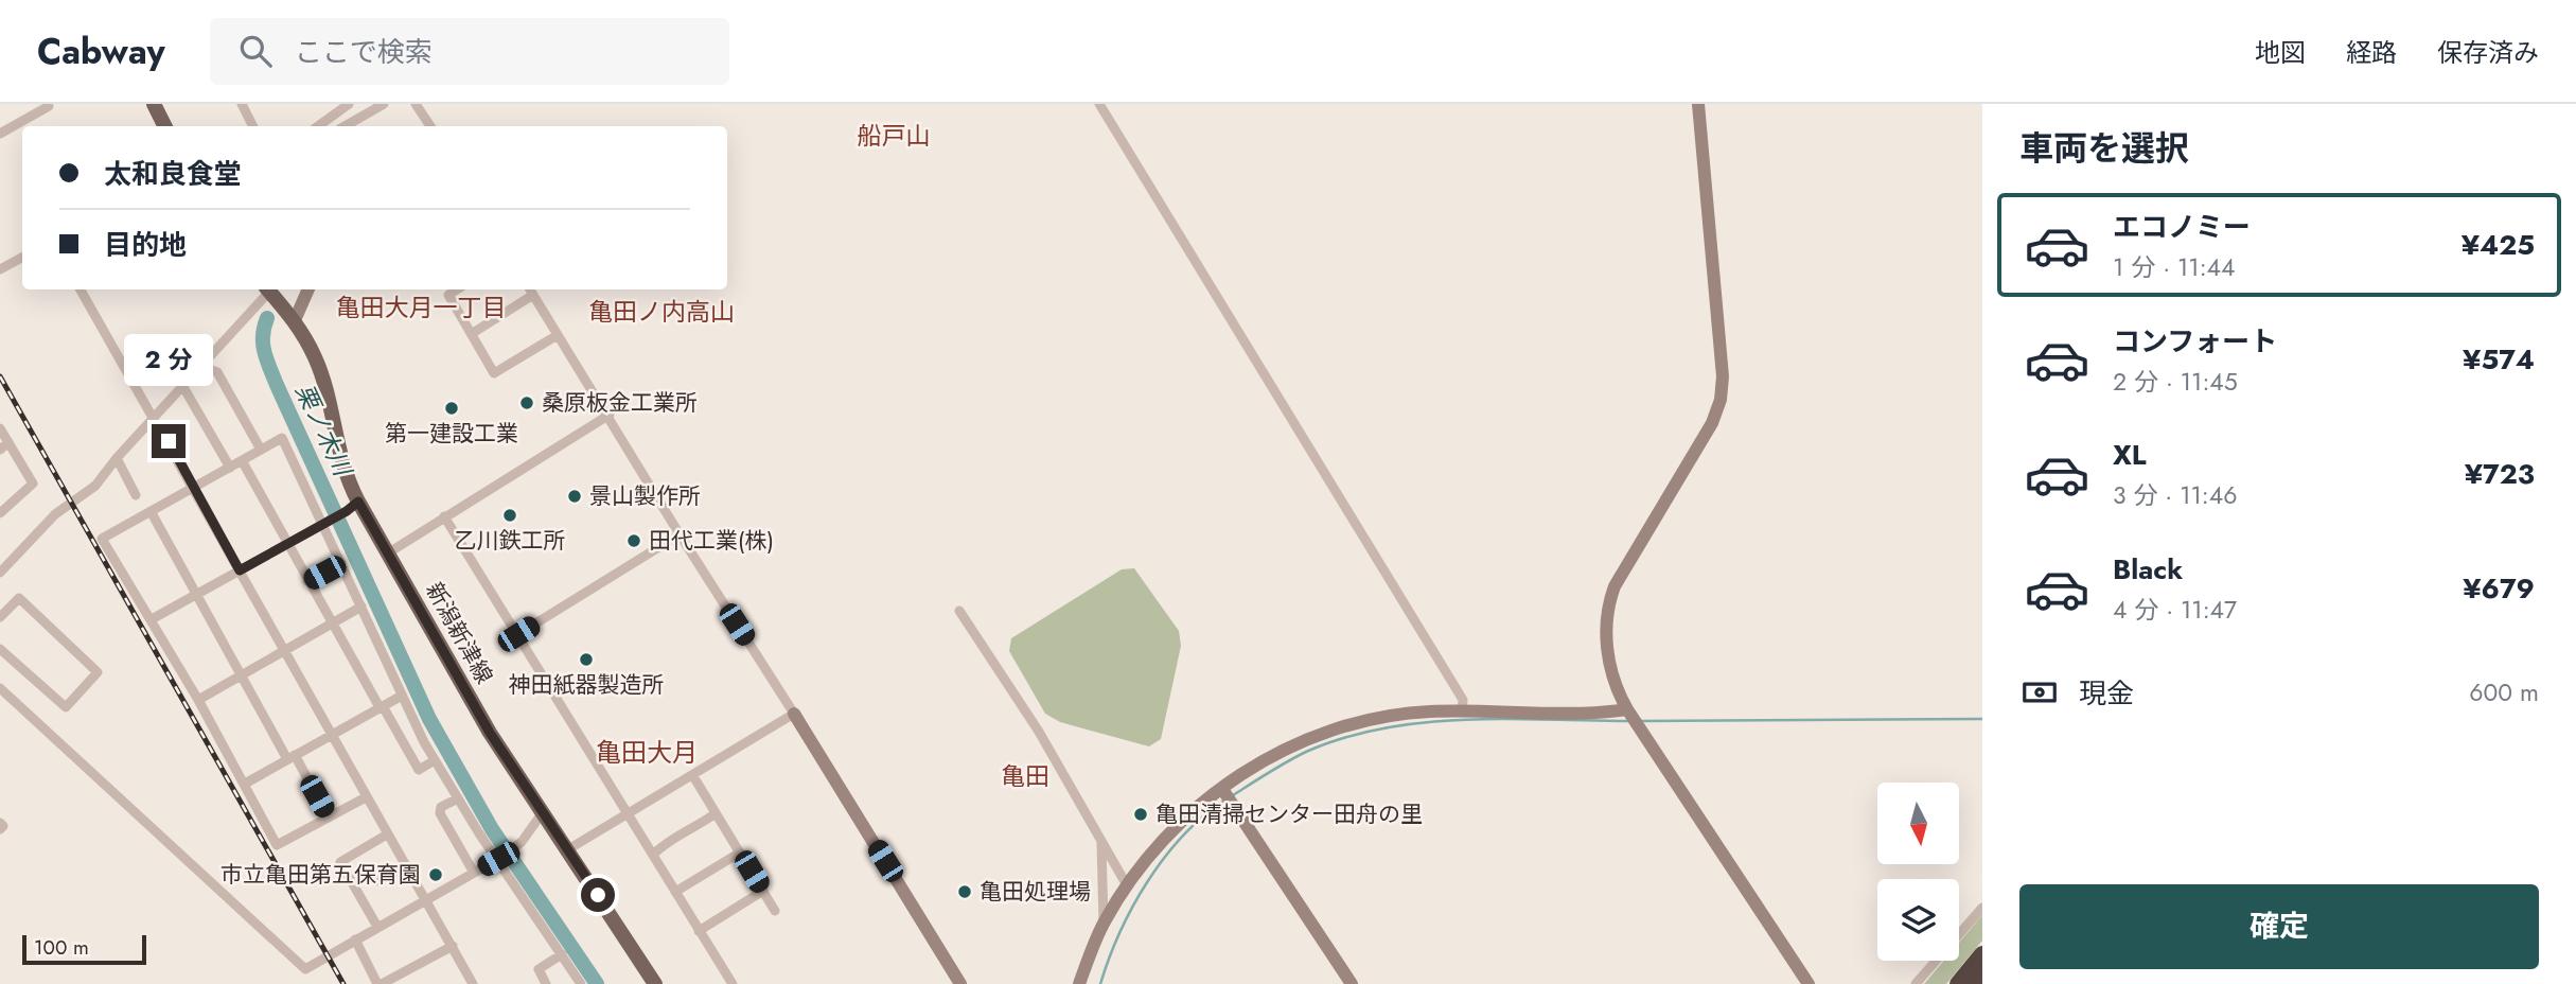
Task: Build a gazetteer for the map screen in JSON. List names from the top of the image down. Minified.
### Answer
{"streets":{"main road":["新潟新津線"]},"districts":["船戸山","亀田大月一丁目","亀田ノ内高山","亀田大月","亀田"],"water":["栗ノ木川"],"places":["桑原板金工業所","第一建設工業","景山製作所","乙川鉄工所","田代工業(株)","神田紙器製造所","亀田清掃センター田舟の里","市立亀田第五保育園","亀田処理場"],"scale_bar":"100 m","north":"bottom","page":{"header":"Cabway","search":"ここで検索","nav":["地図","経路","保存済み"],"heading":"車両を選択","banner":["太和良食堂","目的地"],"list":[{"name":"エコノミー","note":"1 分 · 11:44","value":"¥425"},{"name":"コンフォート","note":"2 分 · 11:45","value":"¥574"},{"name":"XL","note":"3 分 · 11:46","value":"¥723"},{"name":"Black","note":"4 分 · 11:47","value":"¥679"}],"bubble":"2 分","pay":["現金","600 m"],"buttons":"確定","scale":"100 m"}}
